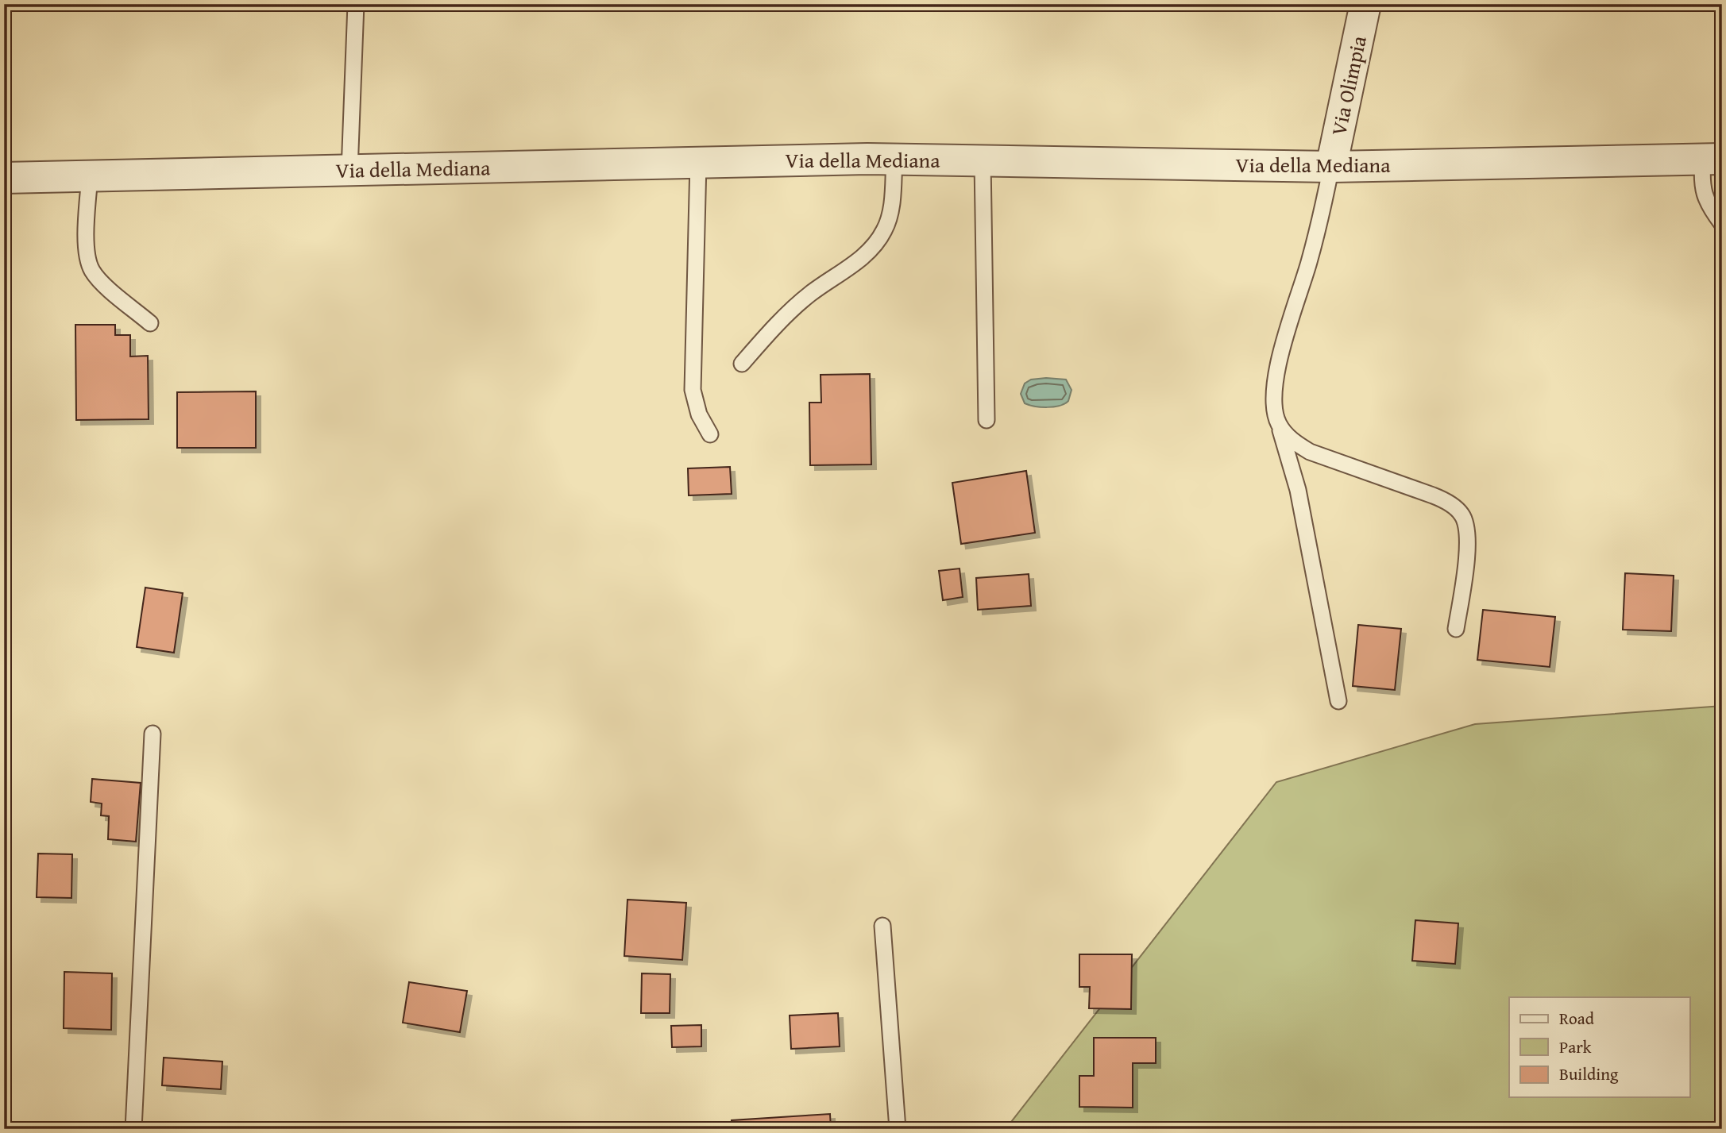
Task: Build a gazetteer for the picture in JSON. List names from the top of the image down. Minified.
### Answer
{"streets":{"street":["Via Olimpia","Via della Mediana"]},"crossings":[["Via Olimpia","Via della Mediana"]],"legend":["Road","Park","Building"]}
